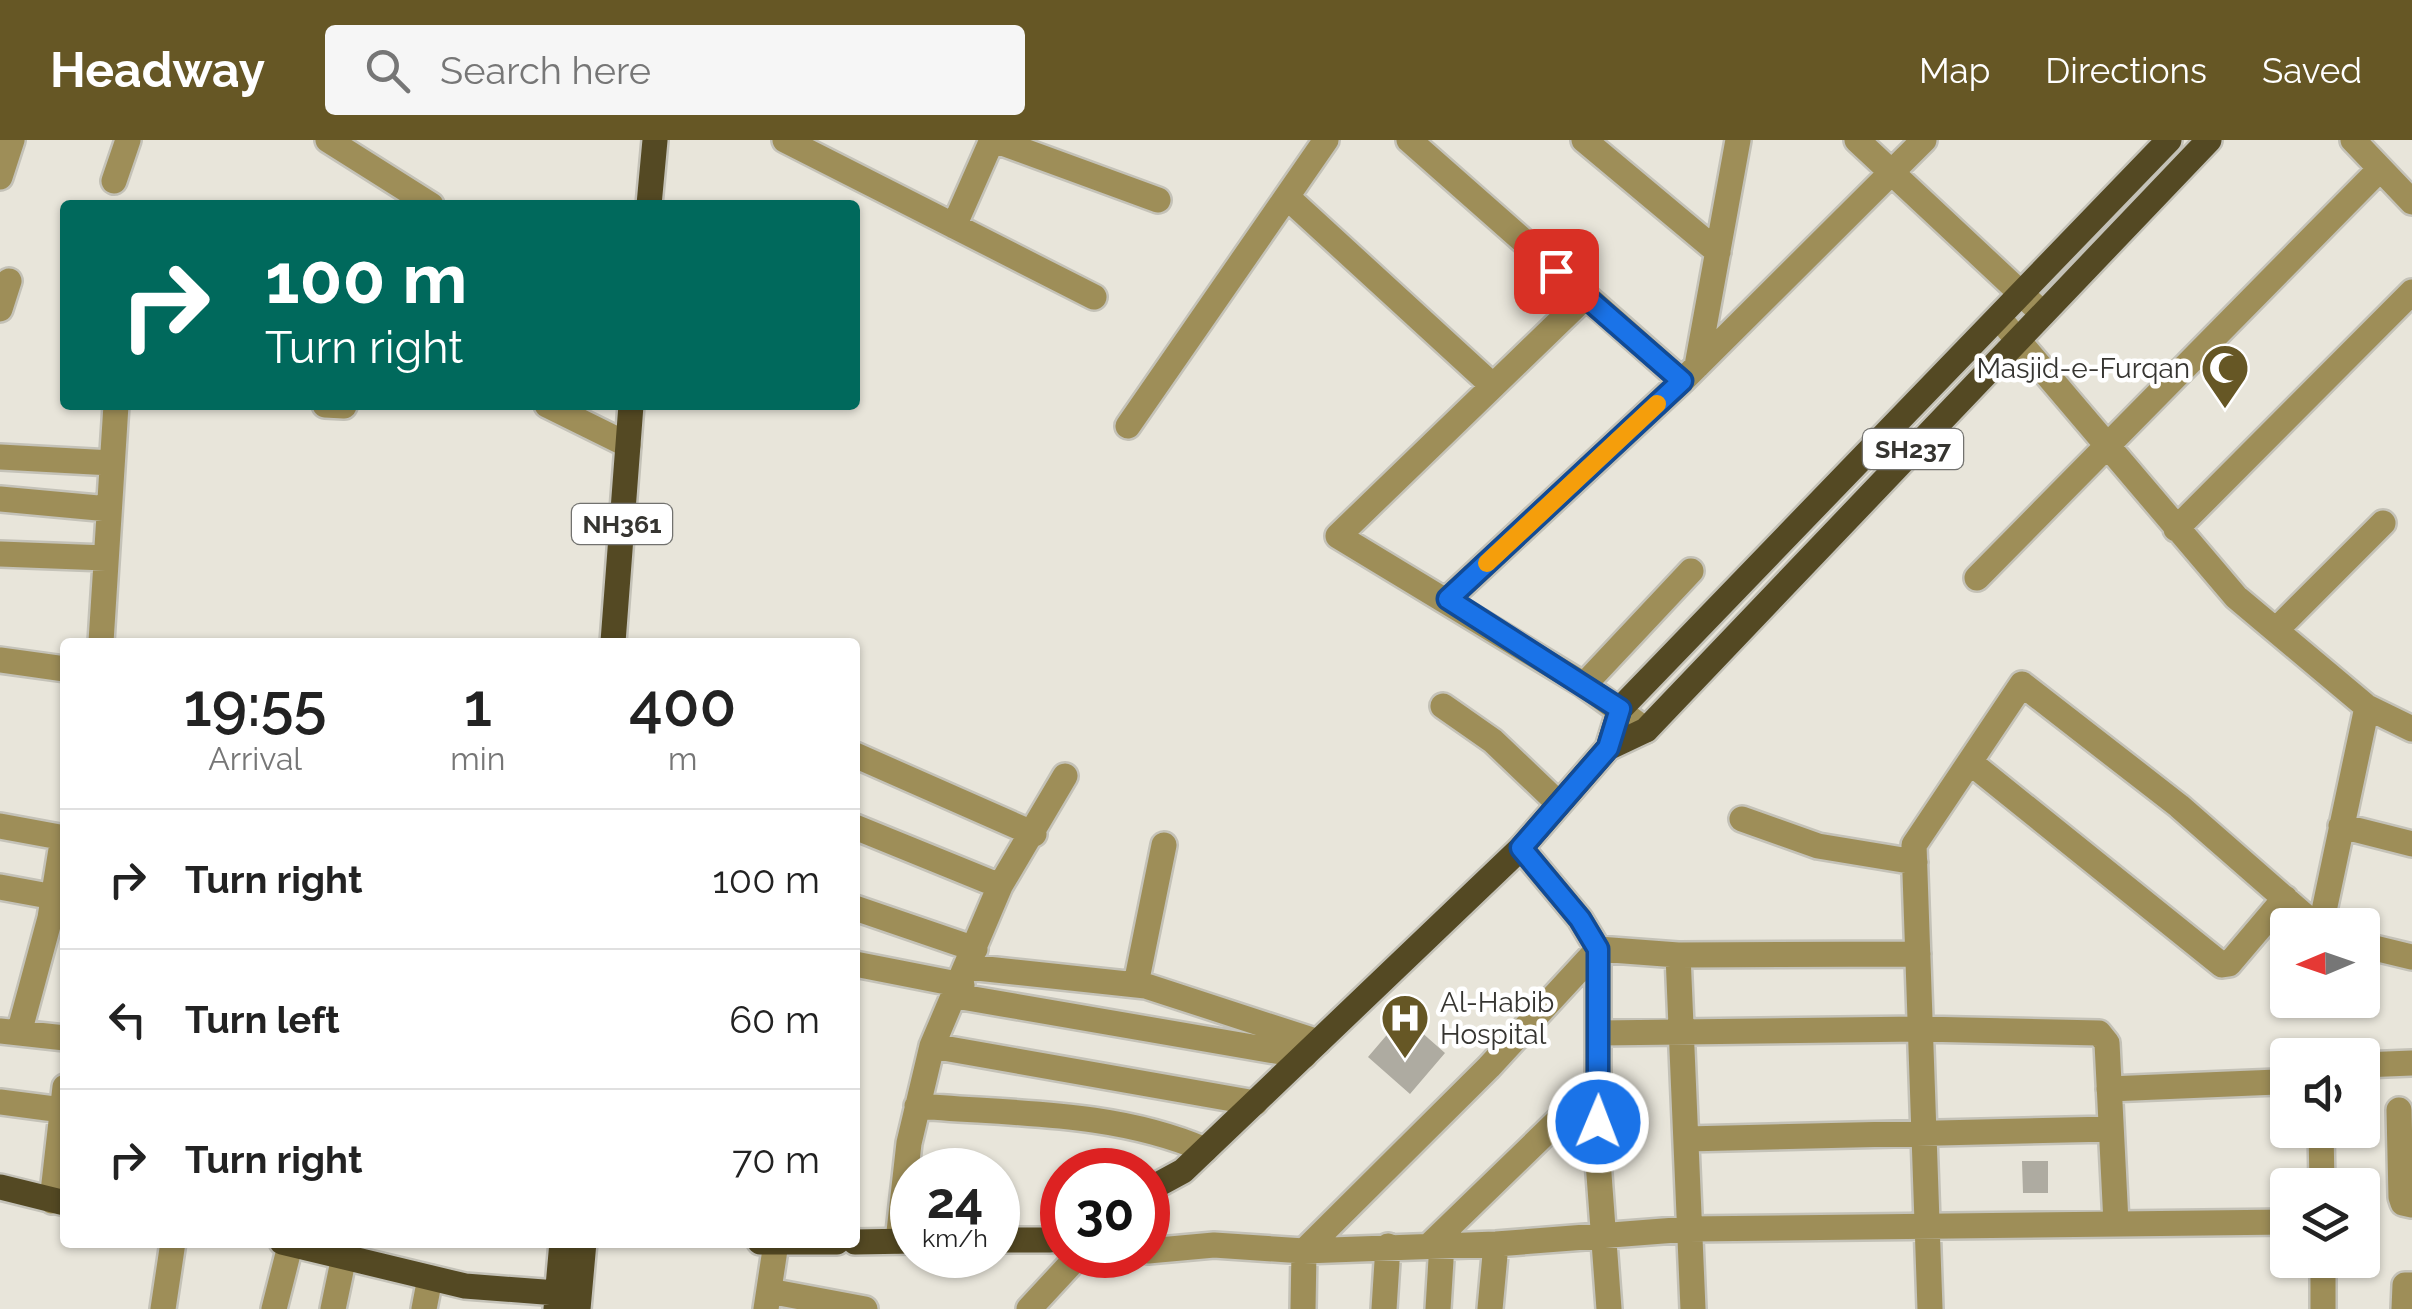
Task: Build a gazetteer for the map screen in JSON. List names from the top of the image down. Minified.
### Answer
{"streets":{"main road":["SH237","NH361"]},"places":{"mosque":["Masjid-e-Furqan"],"hospital":["Al-Habib Hospital"]},"north":"left","page":{"header":"Headway","search":"Search here","nav":["Map","Directions","Saved"],"turn":["100 m","Turn right"],"eta":["19:55","Arrival","1","min","400","m"],"list":[{"name":"Turn right","value":"100 m"},{"name":"Turn left","value":"60 m"},{"name":"Turn right","value":"70 m"}],"speed":"24 km/h","limit":"30"}}
